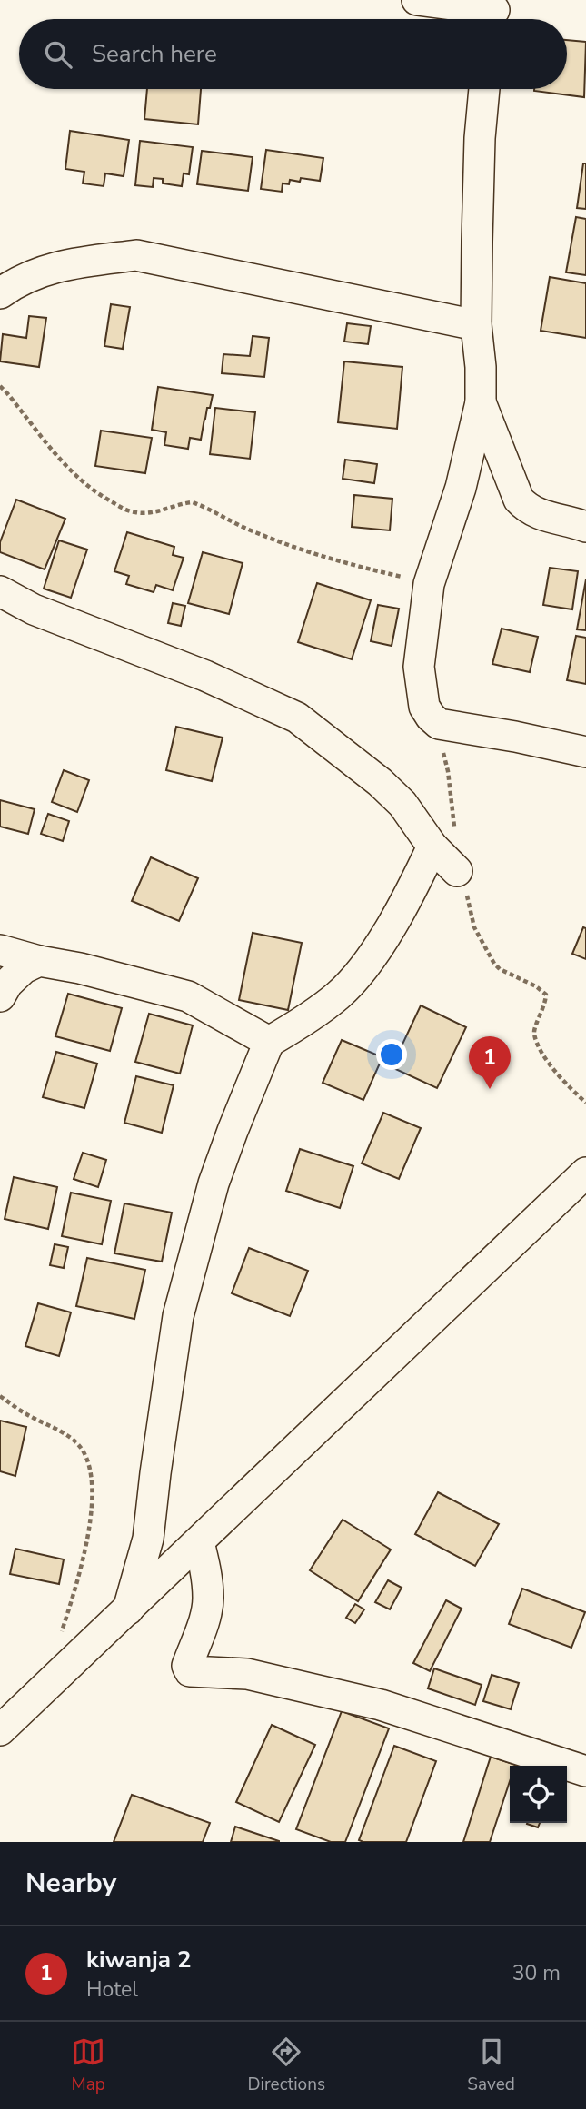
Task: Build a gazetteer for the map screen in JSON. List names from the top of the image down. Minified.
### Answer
{"page":{"search":"Search here","pins":"1","heading":"Nearby","list":[{"mark":"1","name":"kiwanja 2","note":"Hotel","value":"30 m"}],"nav":["Map","Directions","Saved"]}}
